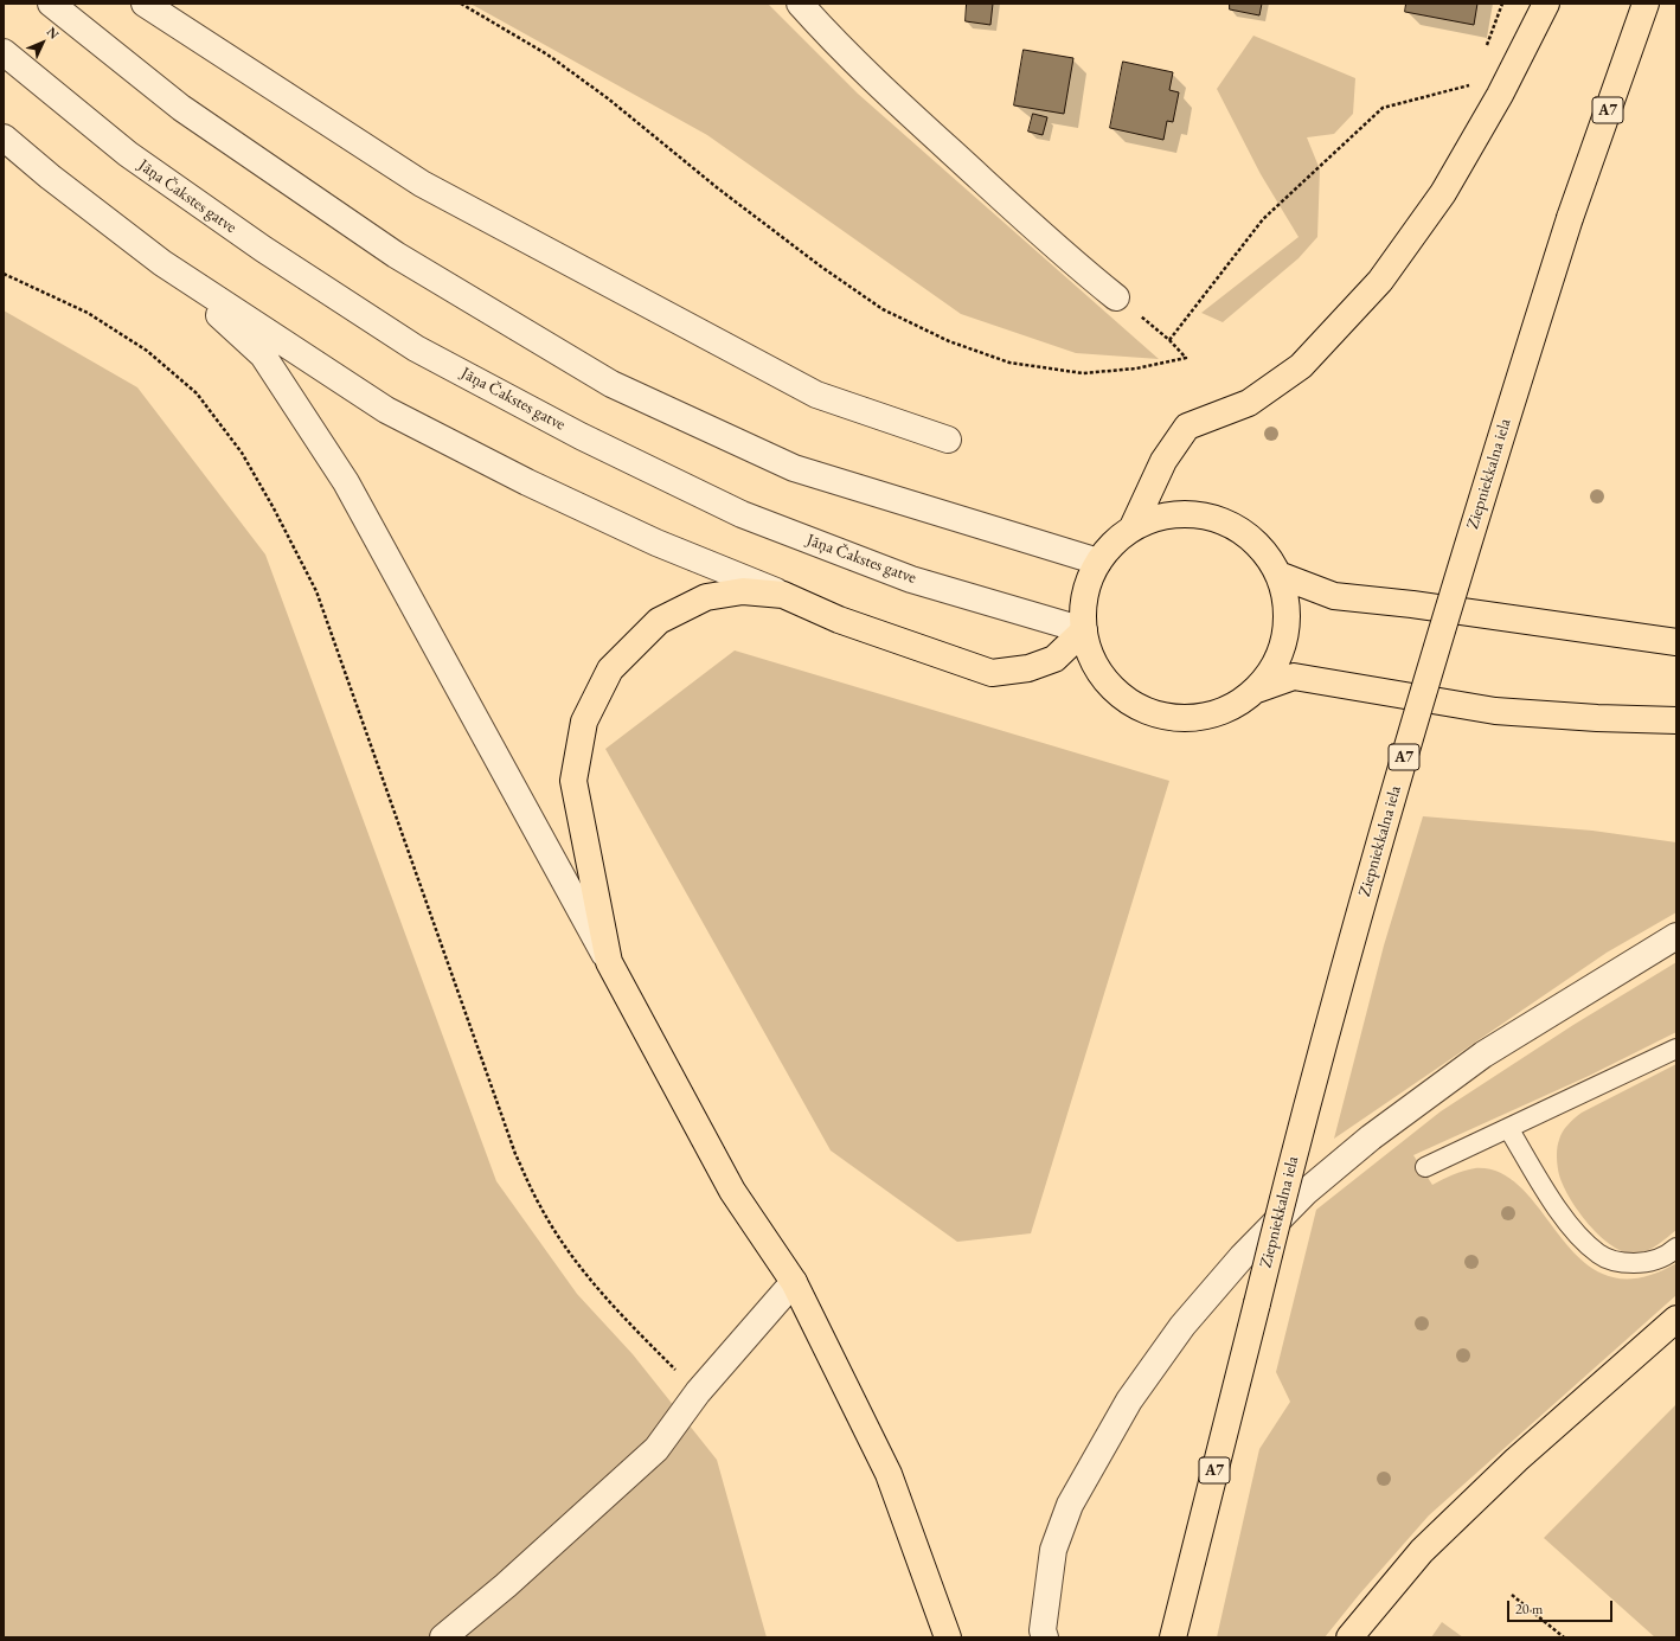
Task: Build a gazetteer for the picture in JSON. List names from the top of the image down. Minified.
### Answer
{"streets":{"highway":["A7","Ziepniekkalna iela"],"street":["Jāņa Čakstes gatve"]},"scale_bar":"20 m","north":"top right"}
